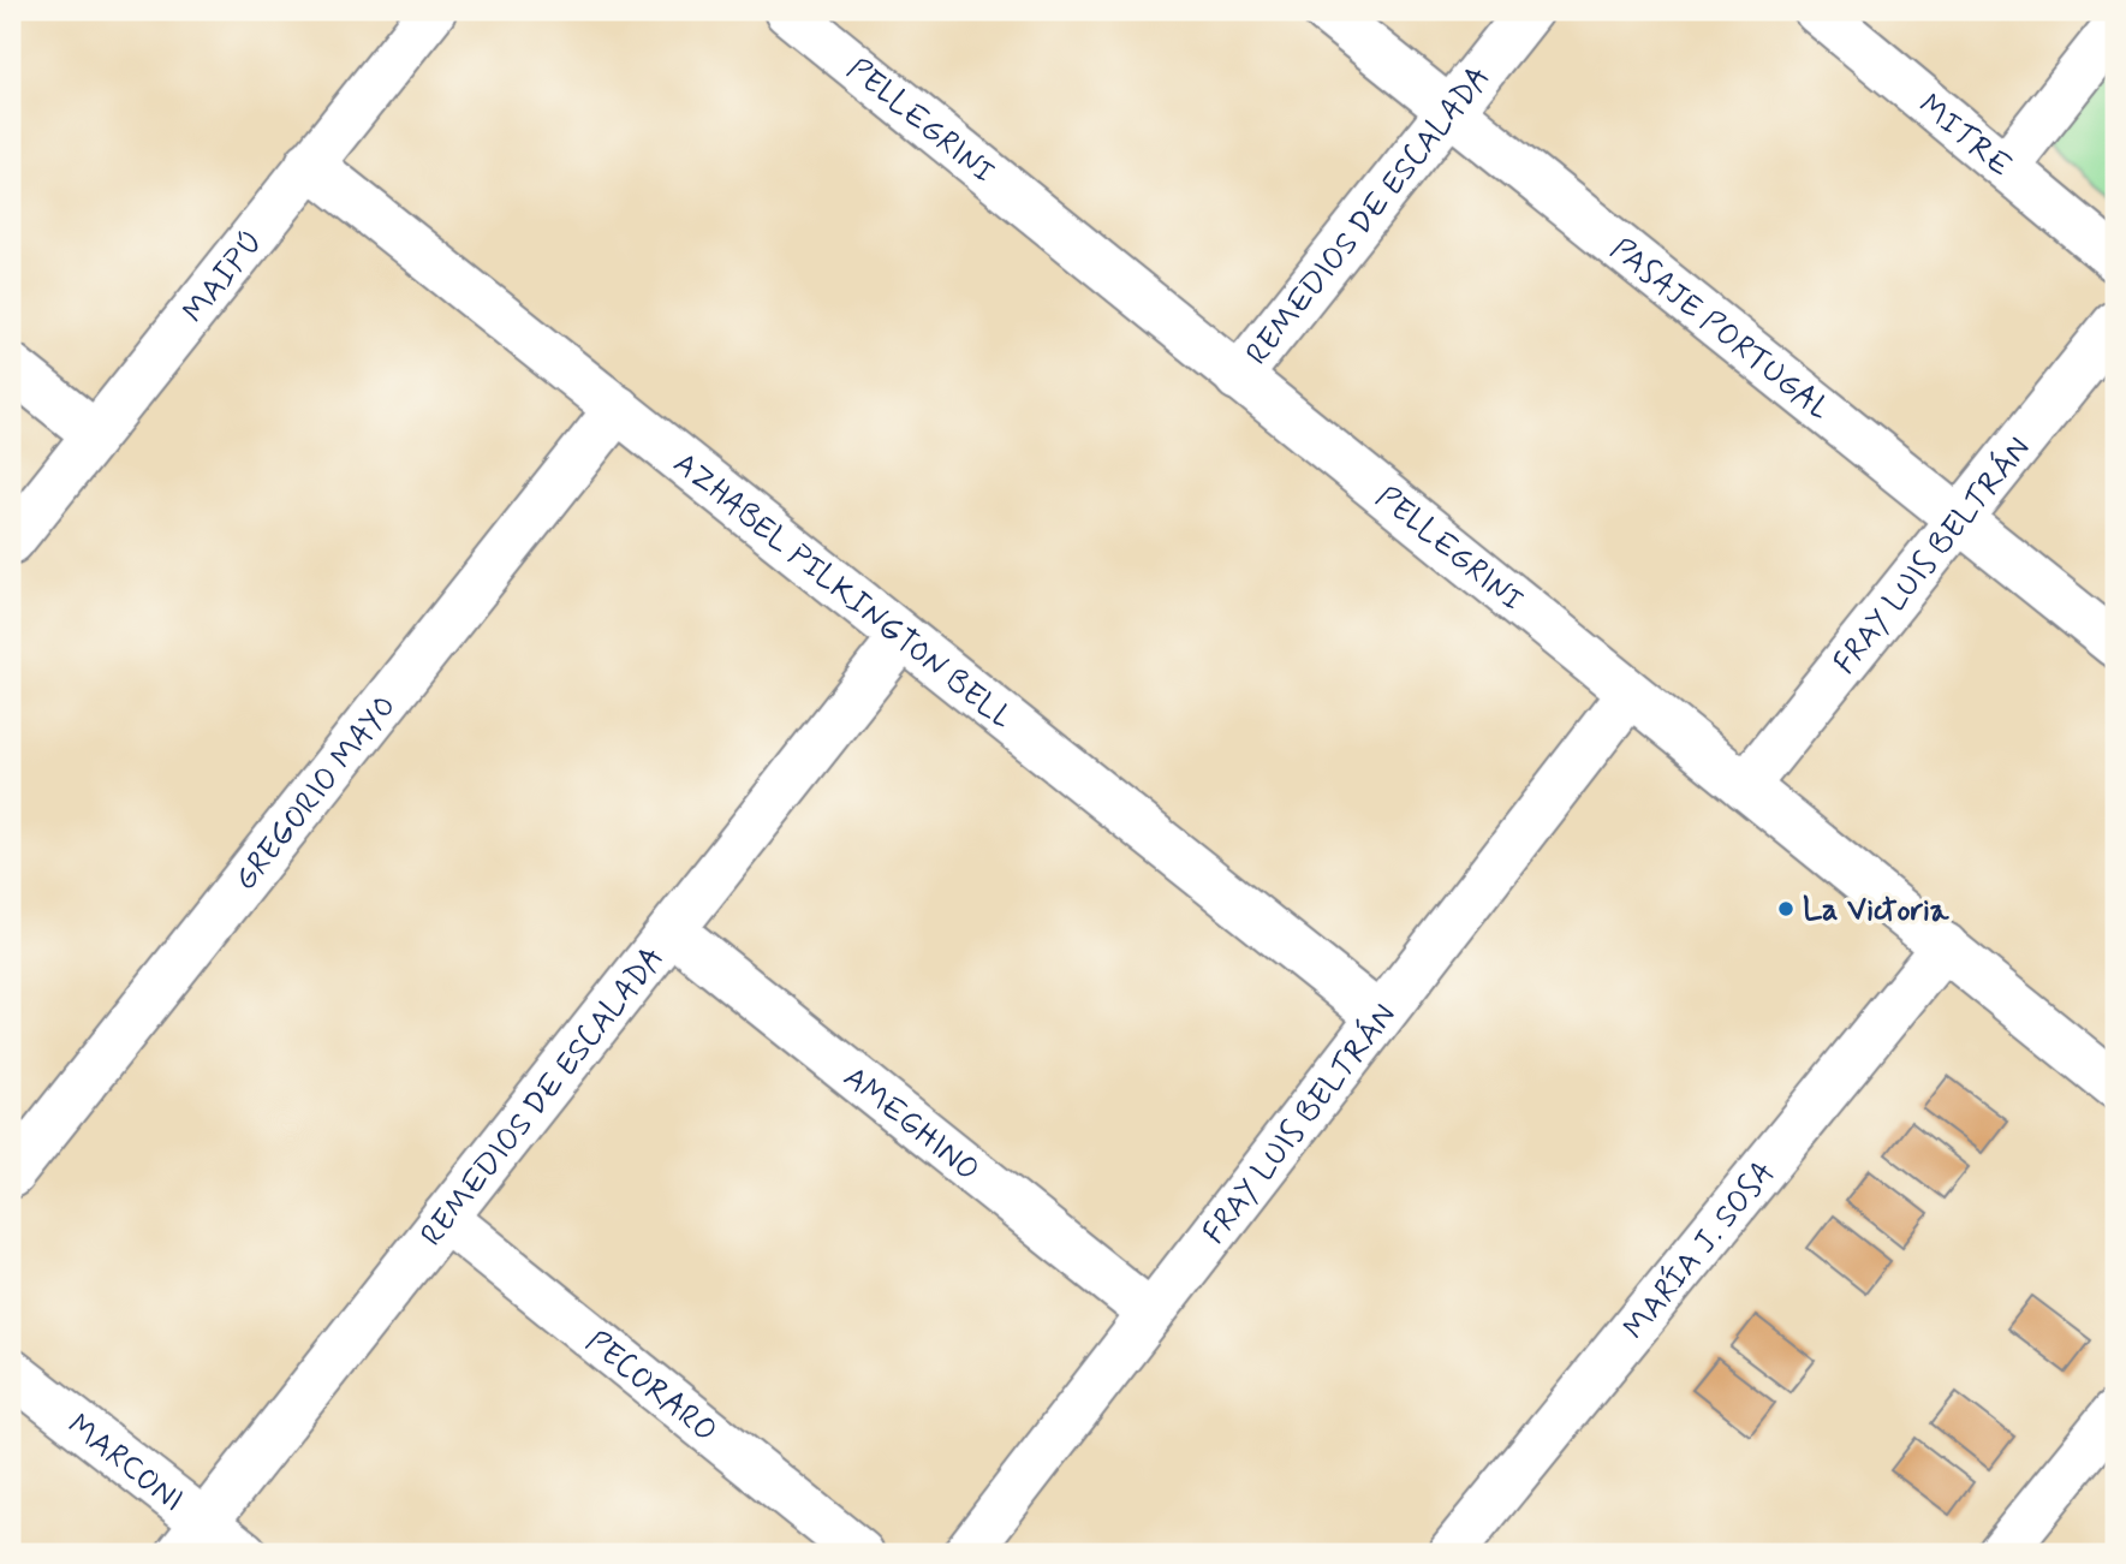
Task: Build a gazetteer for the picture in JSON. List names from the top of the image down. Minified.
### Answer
{"streets":{"street":["PELLEGRINI","MITRE","REMEDIOS DE ESCALADA","MAIPÚ","PASAJE PORTUGAL","FRAY LUIS BELTRÁN","AZHABEL PILKINGTON BELL","GREGORIO MAYO","AMEGHINO","MARÍA J. SOSA","PECORARO","MARCONI"]},"crossings":[["PELLEGRINI","REMEDIOS DE ESCALADA"],["PELLEGRINI","FRAY LUIS BELTRÁN"],["PELLEGRINI","MARÍA J. SOSA"],["REMEDIOS DE ESCALADA","PASAJE PORTUGAL"],["REMEDIOS DE ESCALADA","AZHABEL PILKINGTON BELL"],["REMEDIOS DE ESCALADA","AMEGHINO"],["REMEDIOS DE ESCALADA","PECORARO"],["REMEDIOS DE ESCALADA","MARCONI"],["MAIPÚ","AZHABEL PILKINGTON BELL"],["PASAJE PORTUGAL","FRAY LUIS BELTRÁN"],["FRAY LUIS BELTRÁN","AZHABEL PILKINGTON BELL"],["FRAY LUIS BELTRÁN","AMEGHINO"],["AZHABEL PILKINGTON BELL","GREGORIO MAYO"]],"places":["La Victoria"]}
